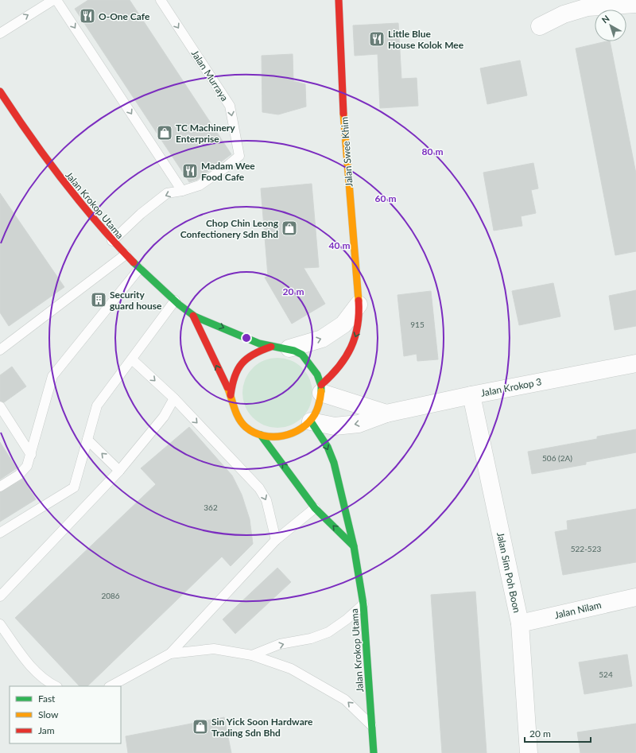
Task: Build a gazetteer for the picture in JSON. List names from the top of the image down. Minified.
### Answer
{"streets":{"street":["Jalan Swee Khim","Jalan Krokop Utama","Jalan Krokop 3","Jalan Sim Poh Boon","Jalan Nilam"],"lane":["Jalan Murraya"]},"crossings":[["Jalan Murraya","Jalan Krokop Utama"],["Jalan Swee Khim","Jalan Krokop Utama"],["Jalan Swee Khim","Jalan Krokop 3"],["Jalan Krokop Utama","Jalan Krokop 3"],["Jalan Krokop 3","Jalan Sim Poh Boon"],["Jalan Sim Poh Boon","Jalan Nilam"]],"places":{"restaurant":["O-One Cafe","Little Blue House Kolok Mee","Madam Wee Food Cafe"],"shop":["TC Machinery Enterprise","Chop Chin Leong Confectionery Sdn Bhd","Sin Yick Soon Hardware Trading Sdn Bhd"],"building":["Security guard house"]},"house_numbers":["915","506 (2A)","362","522-523","2086","524"],"legend":["Fast","Slow","Jam"],"scale_bar":"20 m","north":"top left","rings":["80 m","60 m","40 m","20 m"]}
